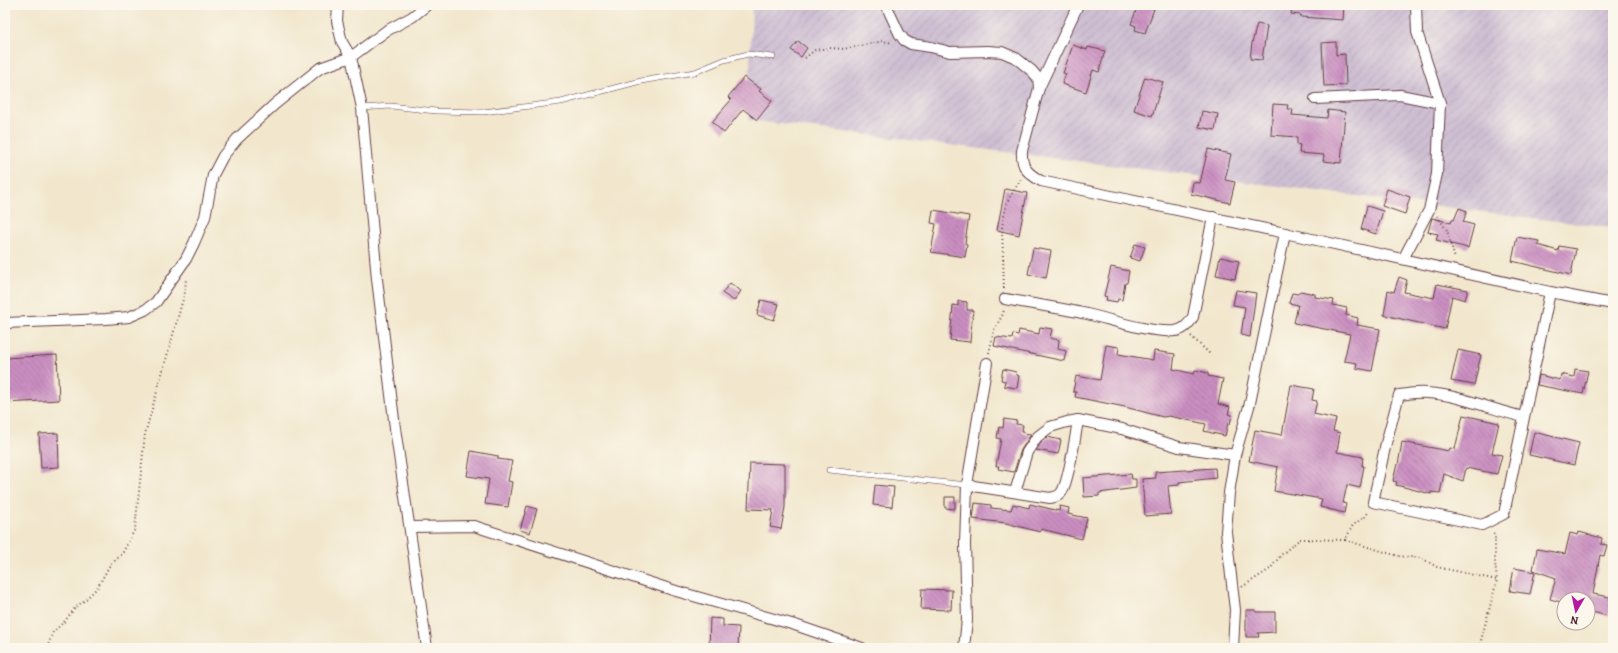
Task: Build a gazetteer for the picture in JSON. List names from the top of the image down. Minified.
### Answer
{"north":"bottom"}
